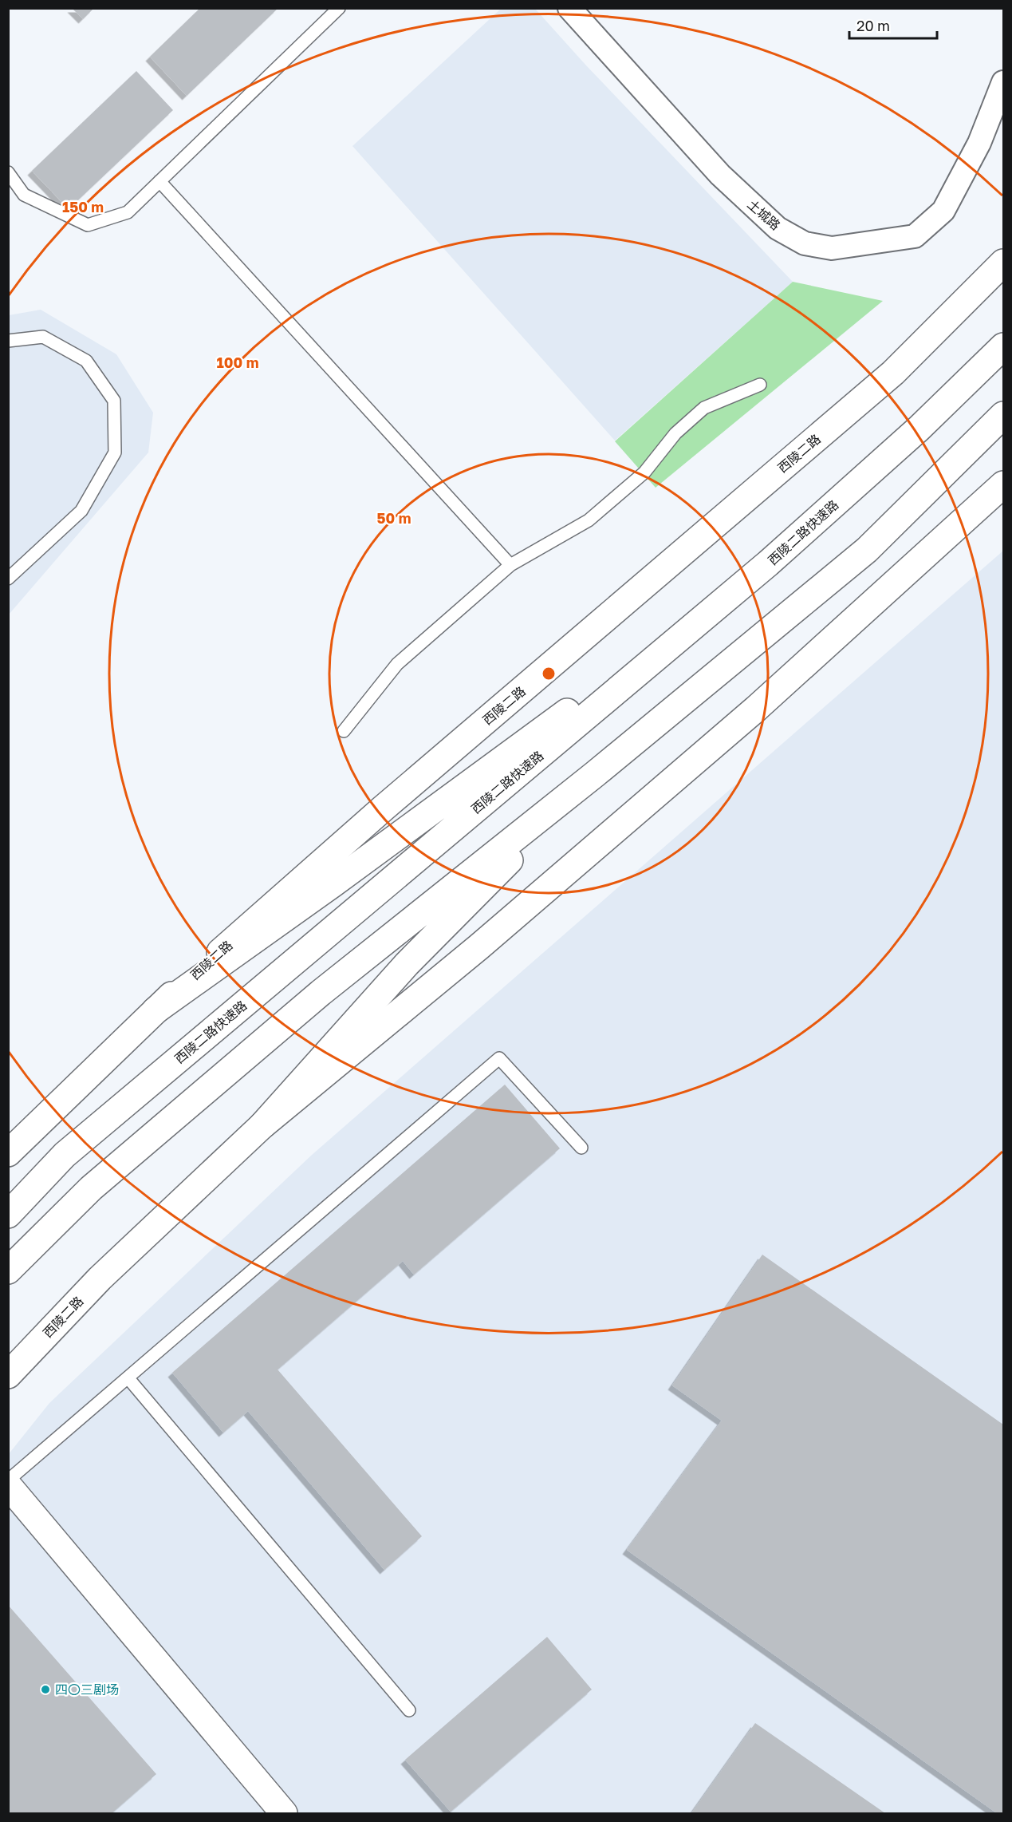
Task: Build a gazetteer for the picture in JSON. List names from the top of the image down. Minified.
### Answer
{"streets":{"main road":["西陵二路","西陵二路快速路"],"street":["土城路"]},"places":["四〇三剧场"],"scale_bar":"20 m","rings":["150 m","100 m","50 m"]}
